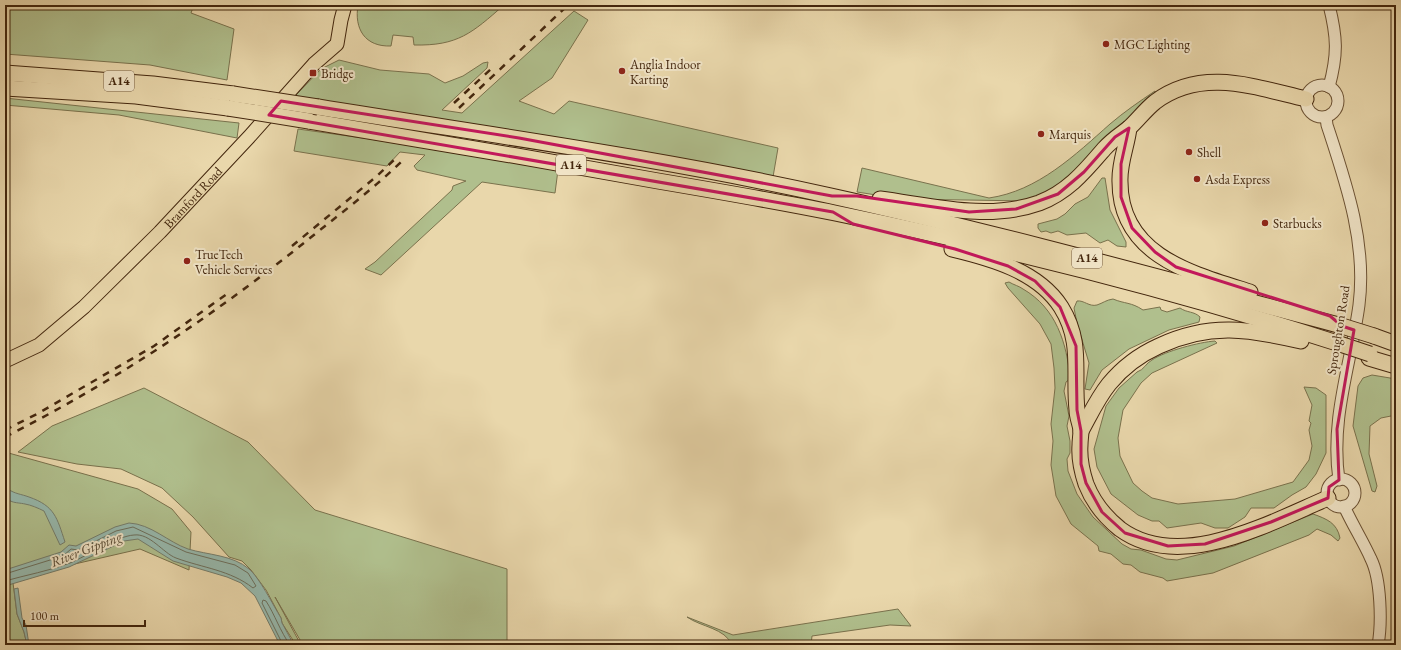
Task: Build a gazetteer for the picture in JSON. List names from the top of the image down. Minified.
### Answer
{"streets":{"highway":["A14"],"main road":["Bramford Road"],"street":["Sproughton Road"]},"water":["River Gipping"],"places":{"other":["MGC Lighting","Anglia Indoor Karting","Marquis","Shell","Asda Express","Starbucks","TrueTech Vehicle Services"],"transit":["Bridge"]},"scale_bar":"100 m"}
